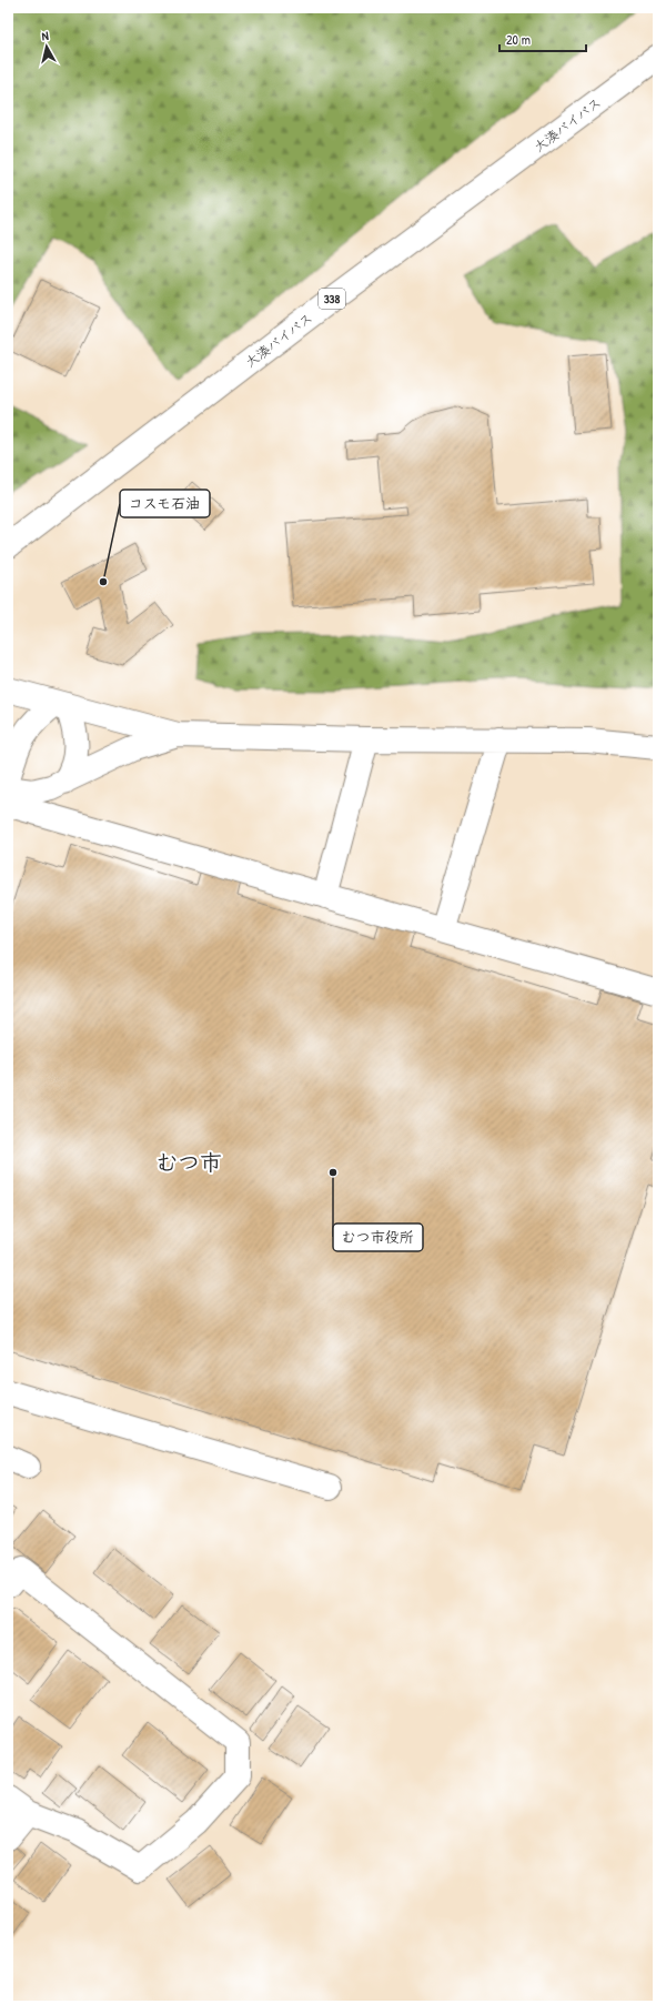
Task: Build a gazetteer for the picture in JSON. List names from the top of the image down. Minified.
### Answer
{"streets":{"main road":["大湊バイパス","338"]},"districts":["むつ市"],"places":["コスモ石油","むつ市役所"],"scale_bar":"20 m","north":"top"}
